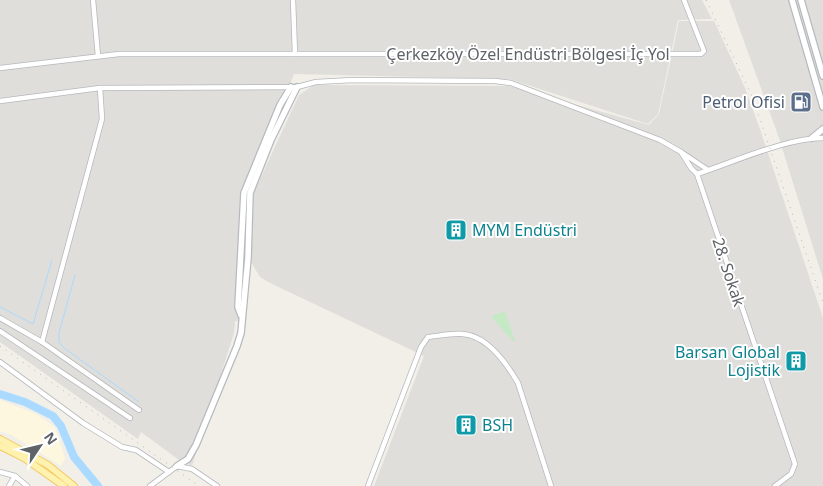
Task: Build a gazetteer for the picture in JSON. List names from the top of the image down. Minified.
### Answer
{"streets":{"street":["Çerkezköy Özel Endüstri Bölgesi İç Yol","28. Sokak"]},"places":{"fuel station":["Petrol Ofisi"],"building":["MYM Endüstri","Barsan Global Lojistik","BSH"]},"north":"top right"}
